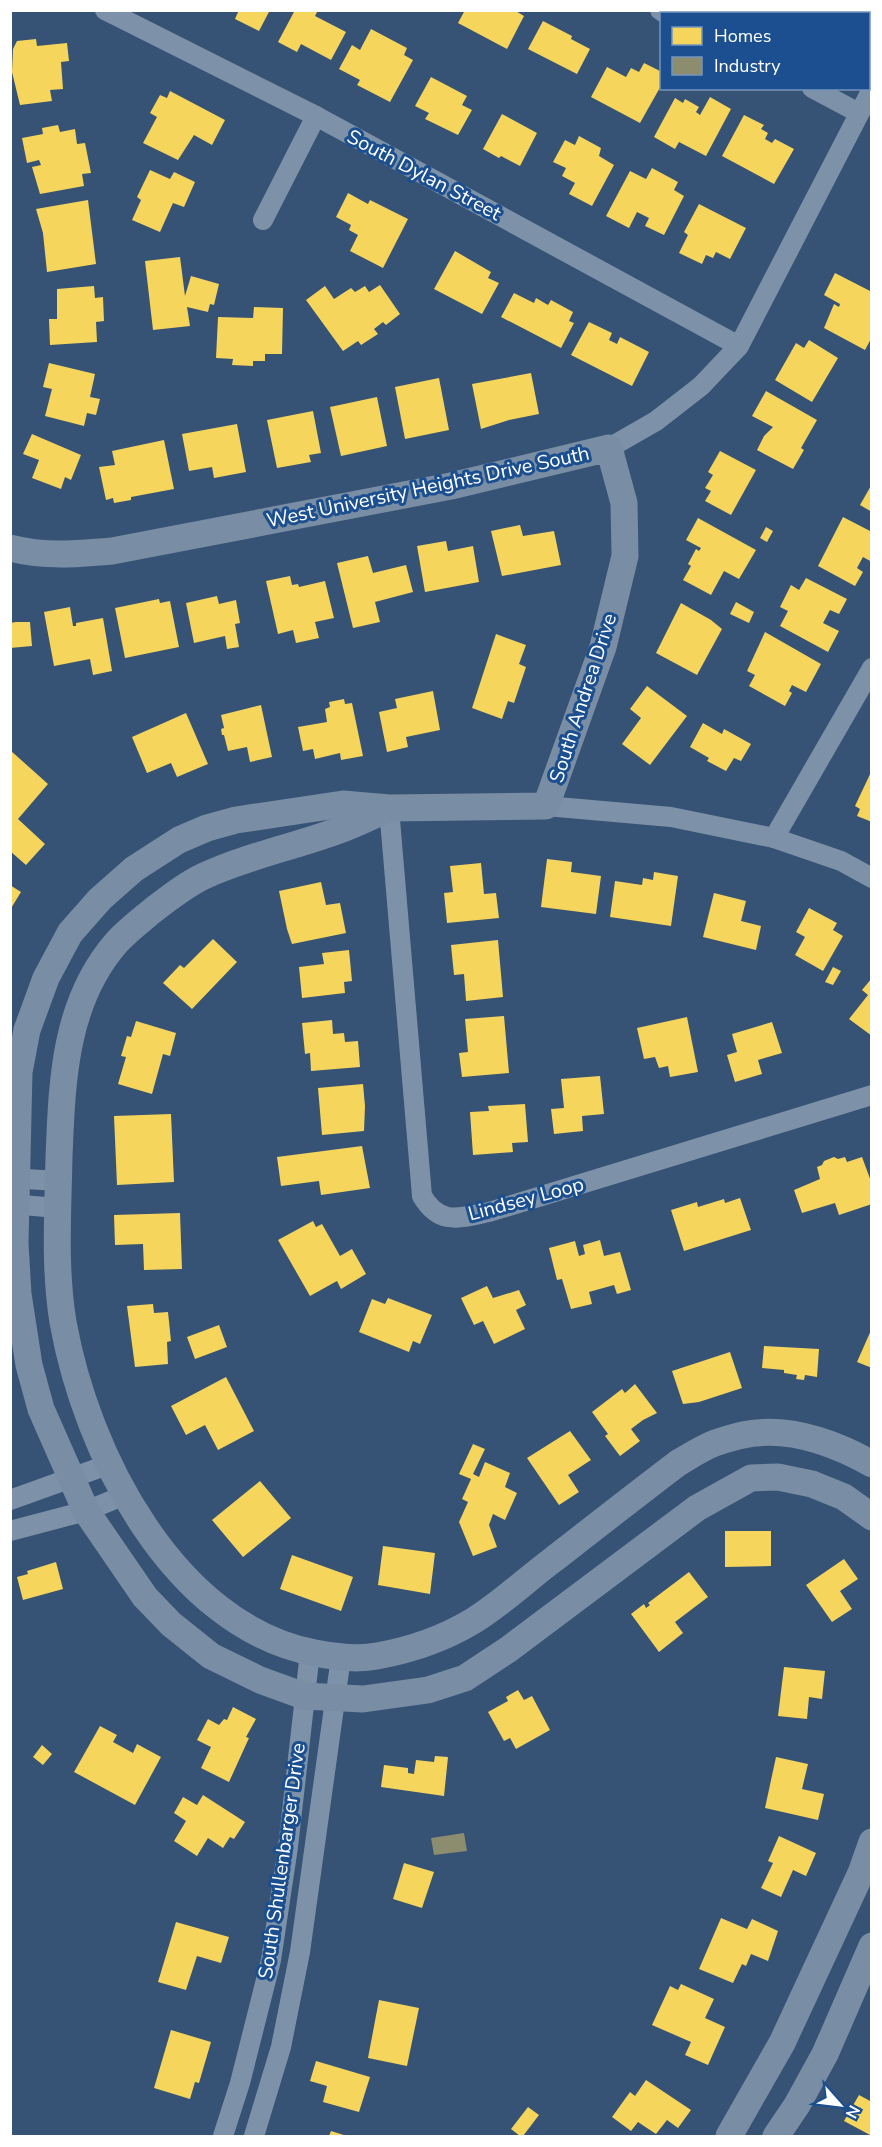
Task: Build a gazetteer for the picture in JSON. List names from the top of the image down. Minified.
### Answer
{"streets":{"street":["South Dylan Street","West University Heights Drive South","South Andrea Drive","Lindsey Loop","South Shullenbarger Drive"]},"crossings":[["South Dylan Street","West University Heights Drive South"],["West University Heights Drive South","South Andrea Drive"]],"legend":["Homes","Industry"],"north":"bottom right"}
